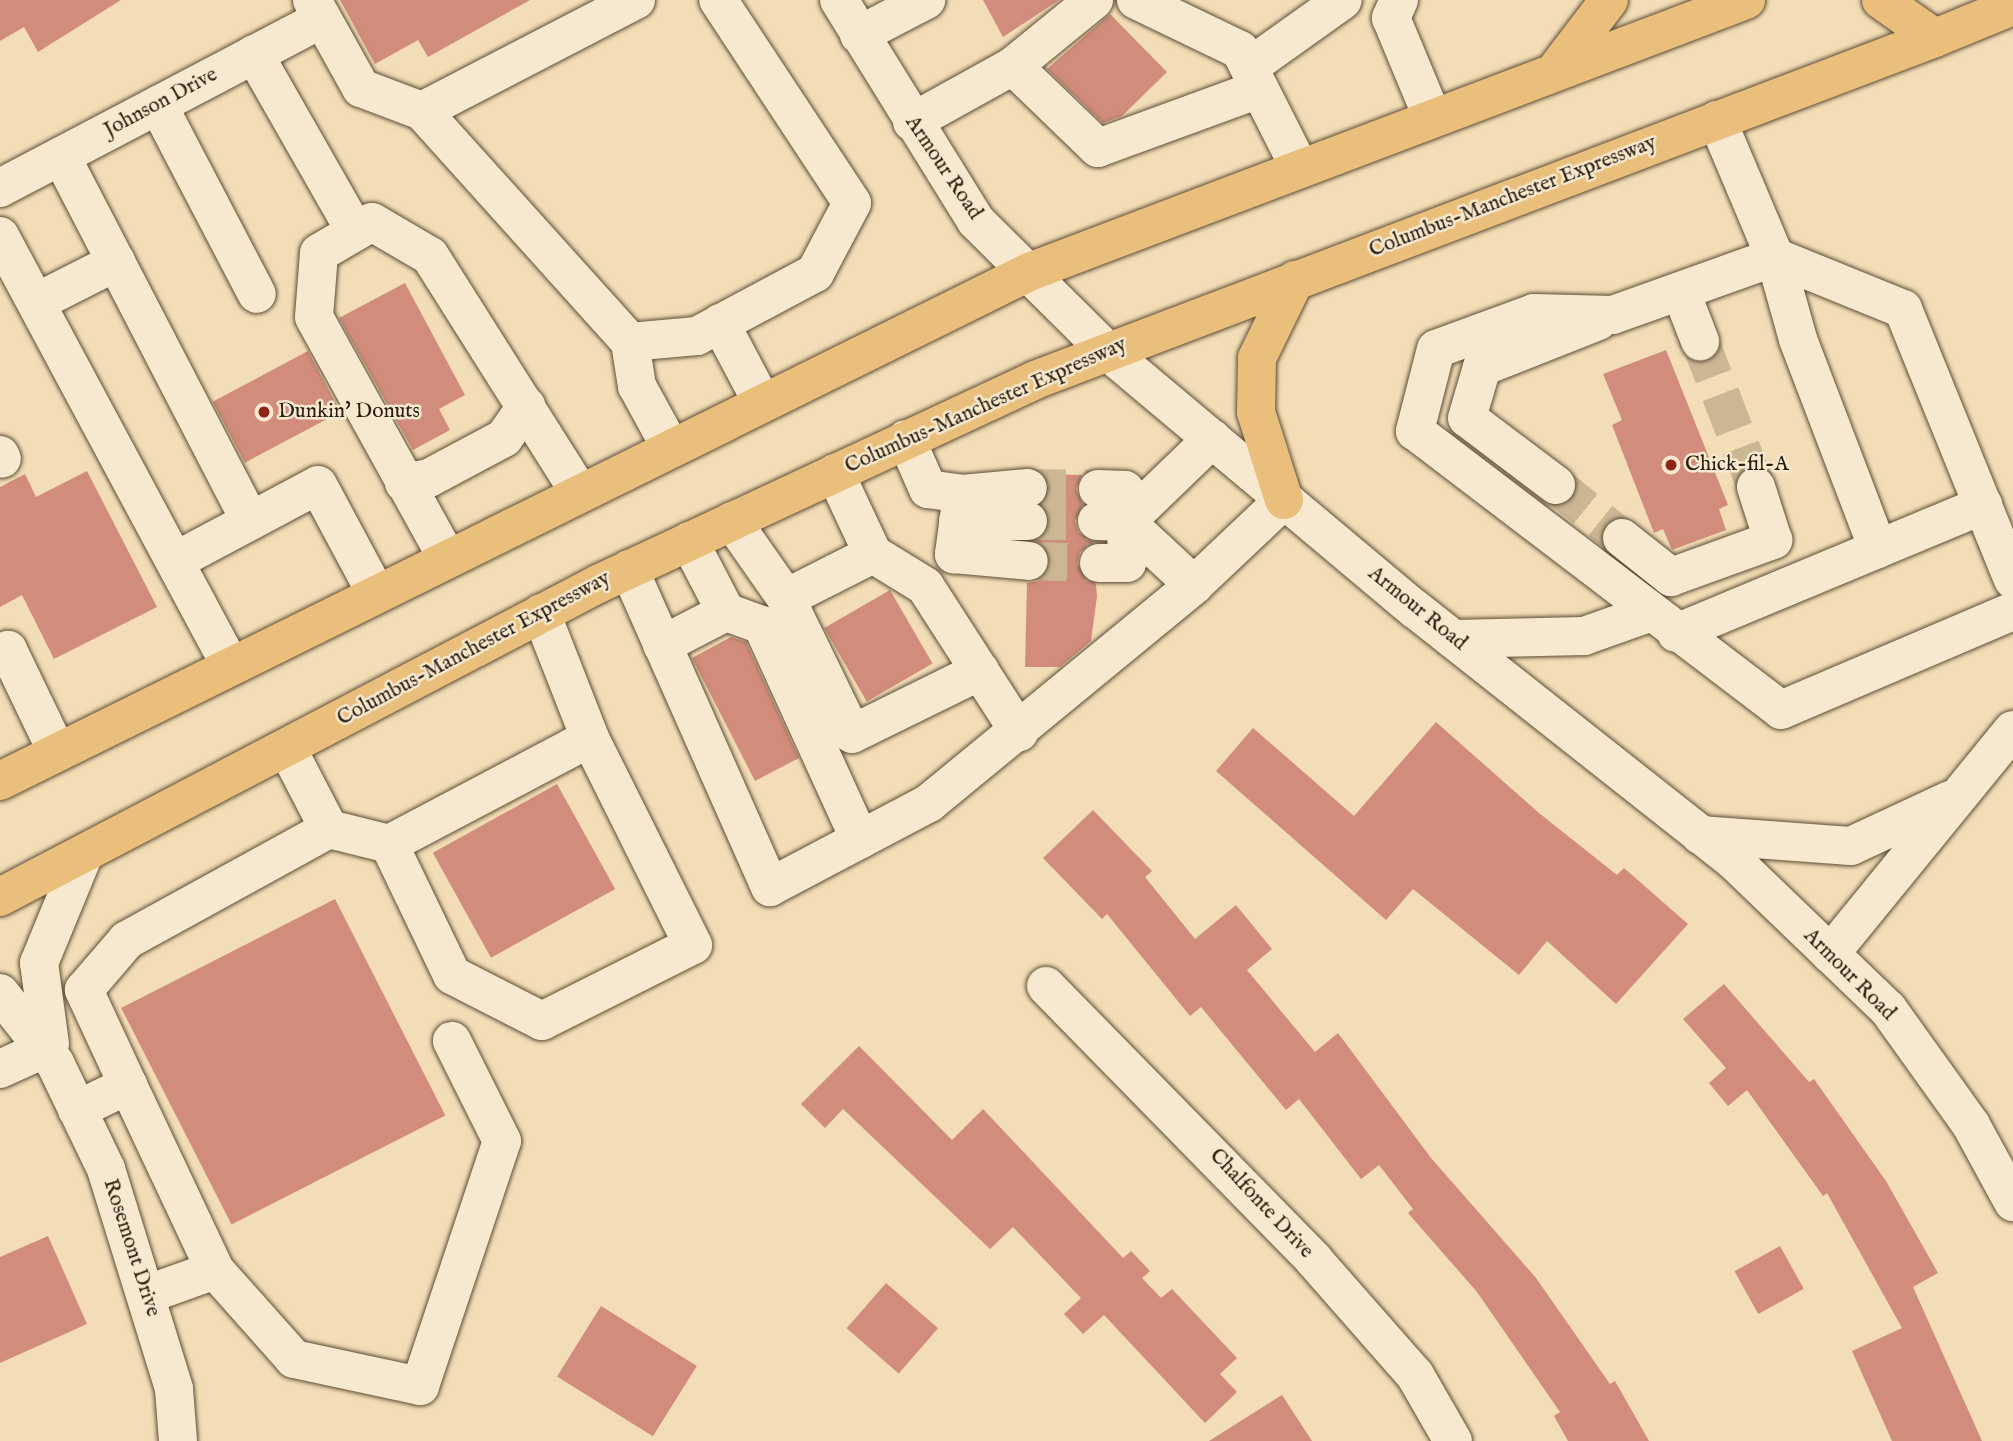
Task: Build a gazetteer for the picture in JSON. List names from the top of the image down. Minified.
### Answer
{"streets":{"main road":["Columbus-Manchester Expressway"],"street":["Johnson Drive","Armour Road","Chalfonte Drive","Rosemont Drive"]},"crossings":[["Armour Road","Columbus-Manchester Expressway"],["Columbus-Manchester Expressway","Rosemont Drive"]],"places":["Dunkin' Donuts","Chick-fil-A"]}
